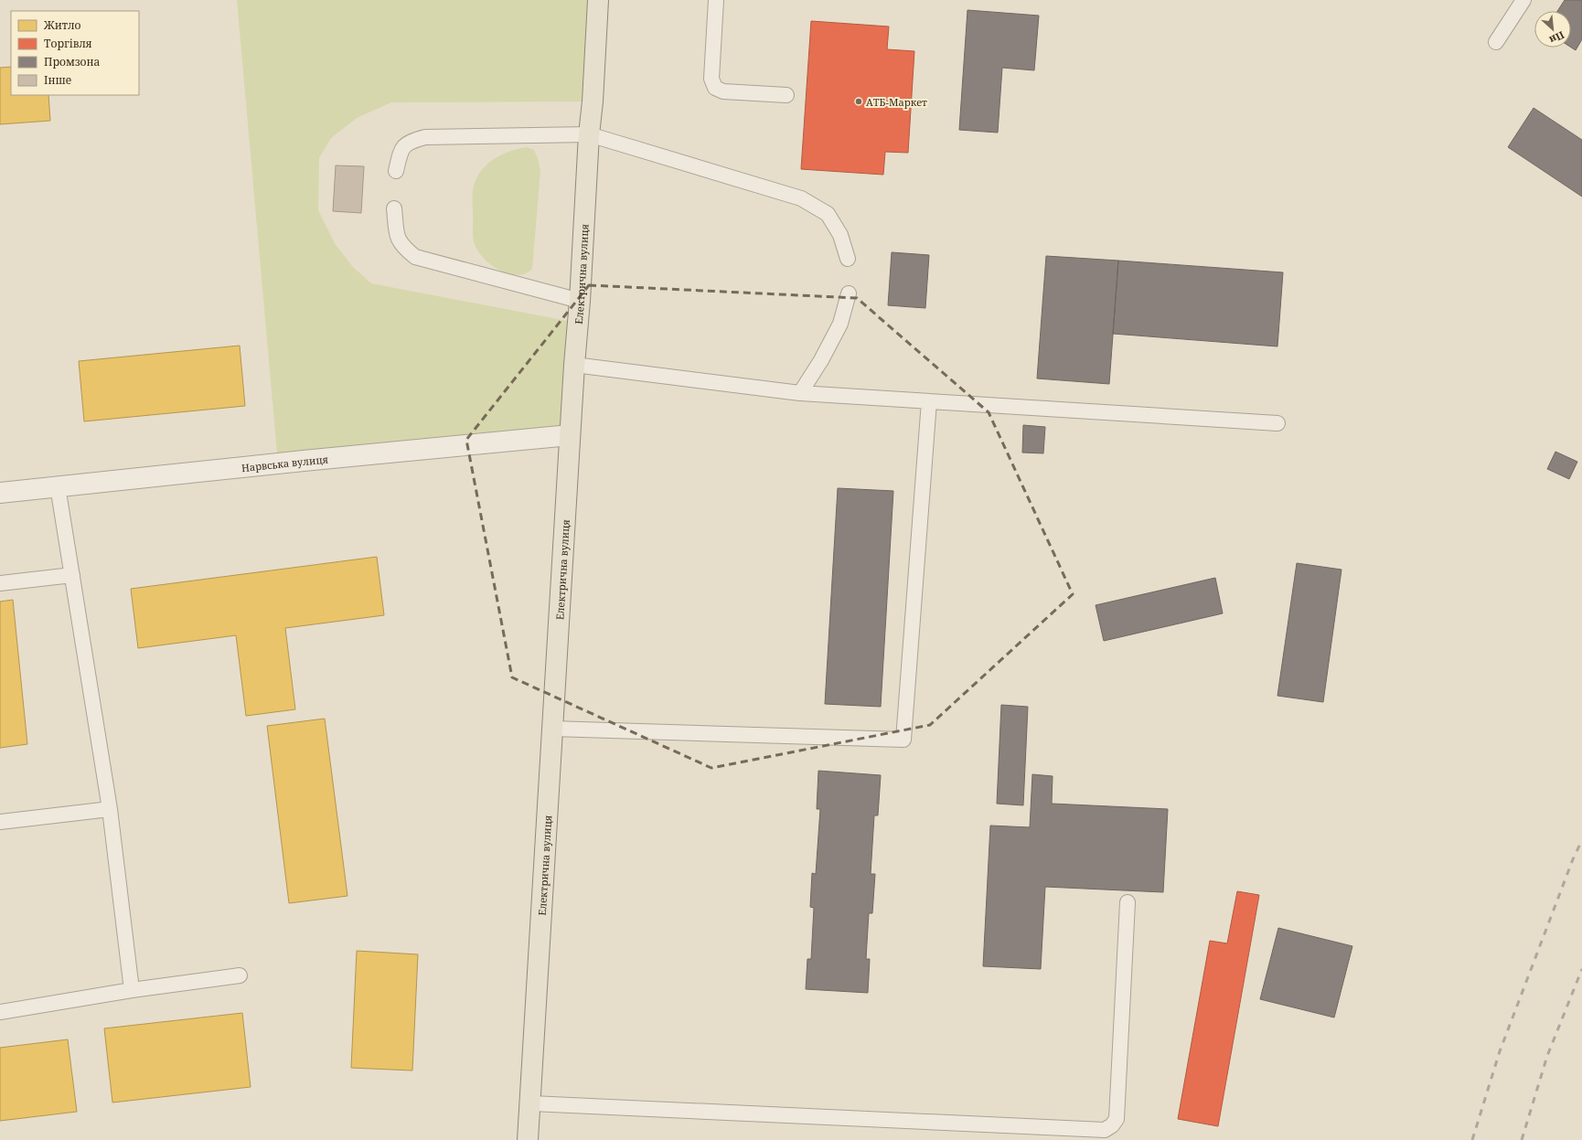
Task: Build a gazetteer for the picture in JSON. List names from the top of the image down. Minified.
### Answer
{"streets":{"main road":["Електрична вулиця"],"street":["Нарвська вулиця"]},"crossings":[["Електрична вулиця","Нарвська вулиця"]],"places":["АТБ-Маркет"],"legend":["Житло","Торгівля","Промзона","Інше"],"north":"bottom right"}
